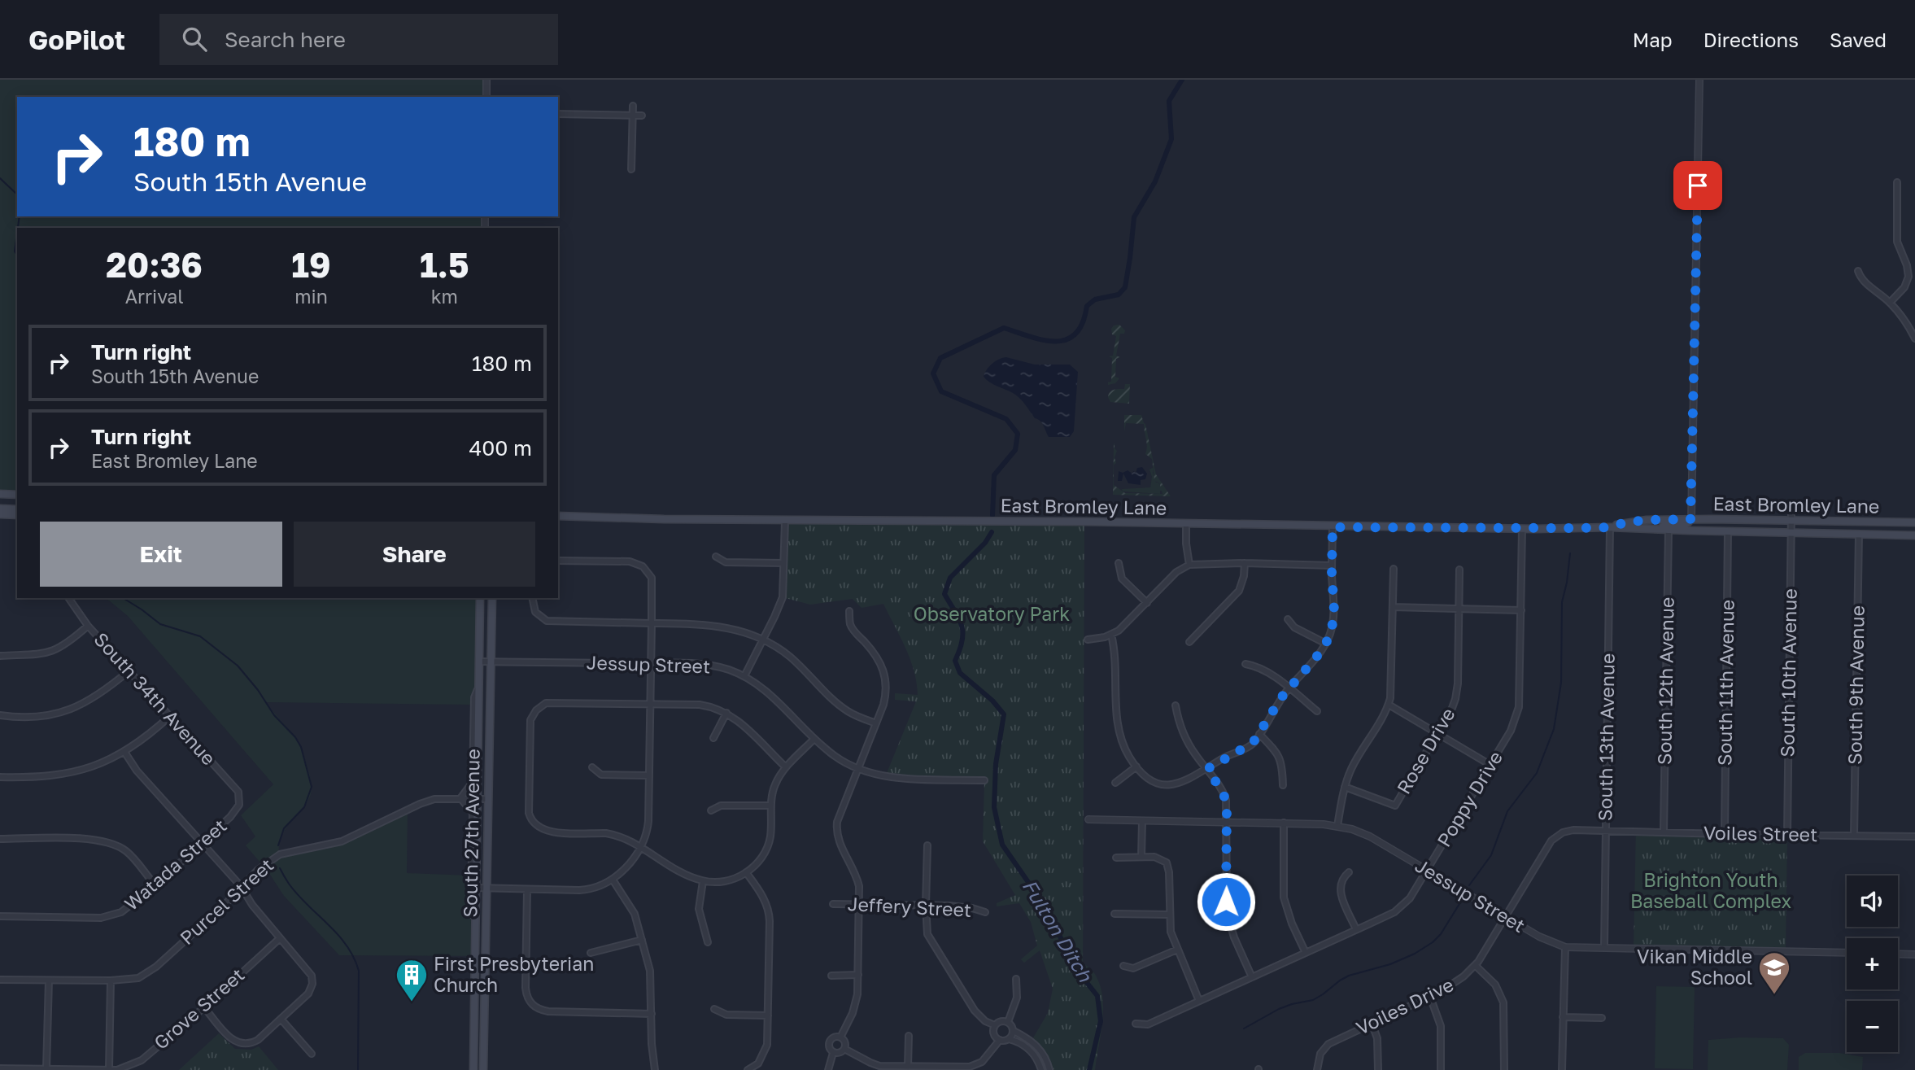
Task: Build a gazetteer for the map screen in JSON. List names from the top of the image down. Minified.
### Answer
{"streets":{"main road":["East Bromley Lane","South 27th Avenue"],"street":["Jessup Street","South 10th Avenue","South 12th Avenue","South 11th Avenue","South 9th Avenue","South 34th Avenue","South 13th Avenue","Rose Drive","Poppy Drive","Voiles Street","Watada Street","Purcel Street","Jeffery Street","Voiles Drive","Grove Street"]},"crossings":[["East Bromley Lane","South 10th Avenue"],["East Bromley Lane","South 12th Avenue"],["East Bromley Lane","South 11th Avenue"],["East Bromley Lane","South 9th Avenue"],["East Bromley Lane","South 13th Avenue"],["East Bromley Lane","Poppy Drive"],["Jessup Street","South 13th Avenue"],["Jessup Street","Poppy Drive"],["Jessup Street","South 27th Avenue"],["Jessup Street","Voiles Drive"],["South 10th Avenue","Voiles Street"],["South 12th Avenue","Voiles Street"],["South 11th Avenue","Voiles Street"],["South 9th Avenue","Voiles Street"],["South 34th Avenue","Watada Street"],["South 13th Avenue","Voiles Street"],["South 13th Avenue","Voiles Drive"],["South 27th Avenue","Purcel Street"],["Voiles Street","Voiles Drive"]],"water":["Fulton Ditch"],"parks":["Observatory Park","Brighton Youth Baseball Complex"],"places":{"school or university":["Vikan Middle School"],"building":["First Presbyterian Church"]},"page":{"header":"GoPilot","search":"Search here","nav":["Map","Directions","Saved"],"turn":["180 m","South 15th Avenue"],"eta":["20:36","Arrival","19","min","1.5","km"],"list":[{"name":"Turn right","note":"South 15th Avenue","value":"180 m"},{"name":"Turn right","note":"East Bromley Lane","value":"400 m"}],"buttons":["Exit","Share"],"map_buttons":["+","−"]}}
